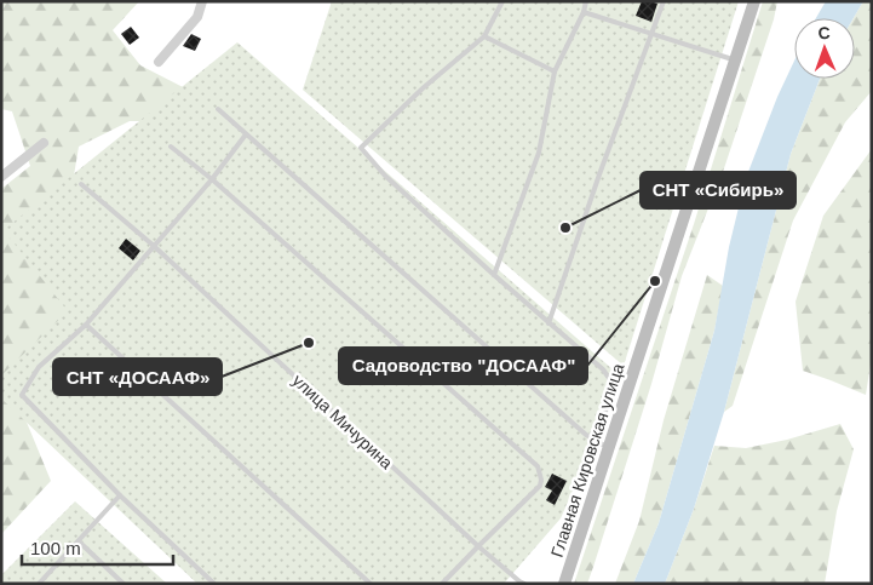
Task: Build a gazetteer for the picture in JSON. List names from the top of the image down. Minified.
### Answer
{"streets":{"main road":["Главная Кировская улица"],"lane":["улица Мичурина"]},"places":["СНТ «Сибирь»","Садоводство \"ДОСААФ\"","СНТ «ДОСААФ»"],"scale_bar":"100 m","north":"top"}
